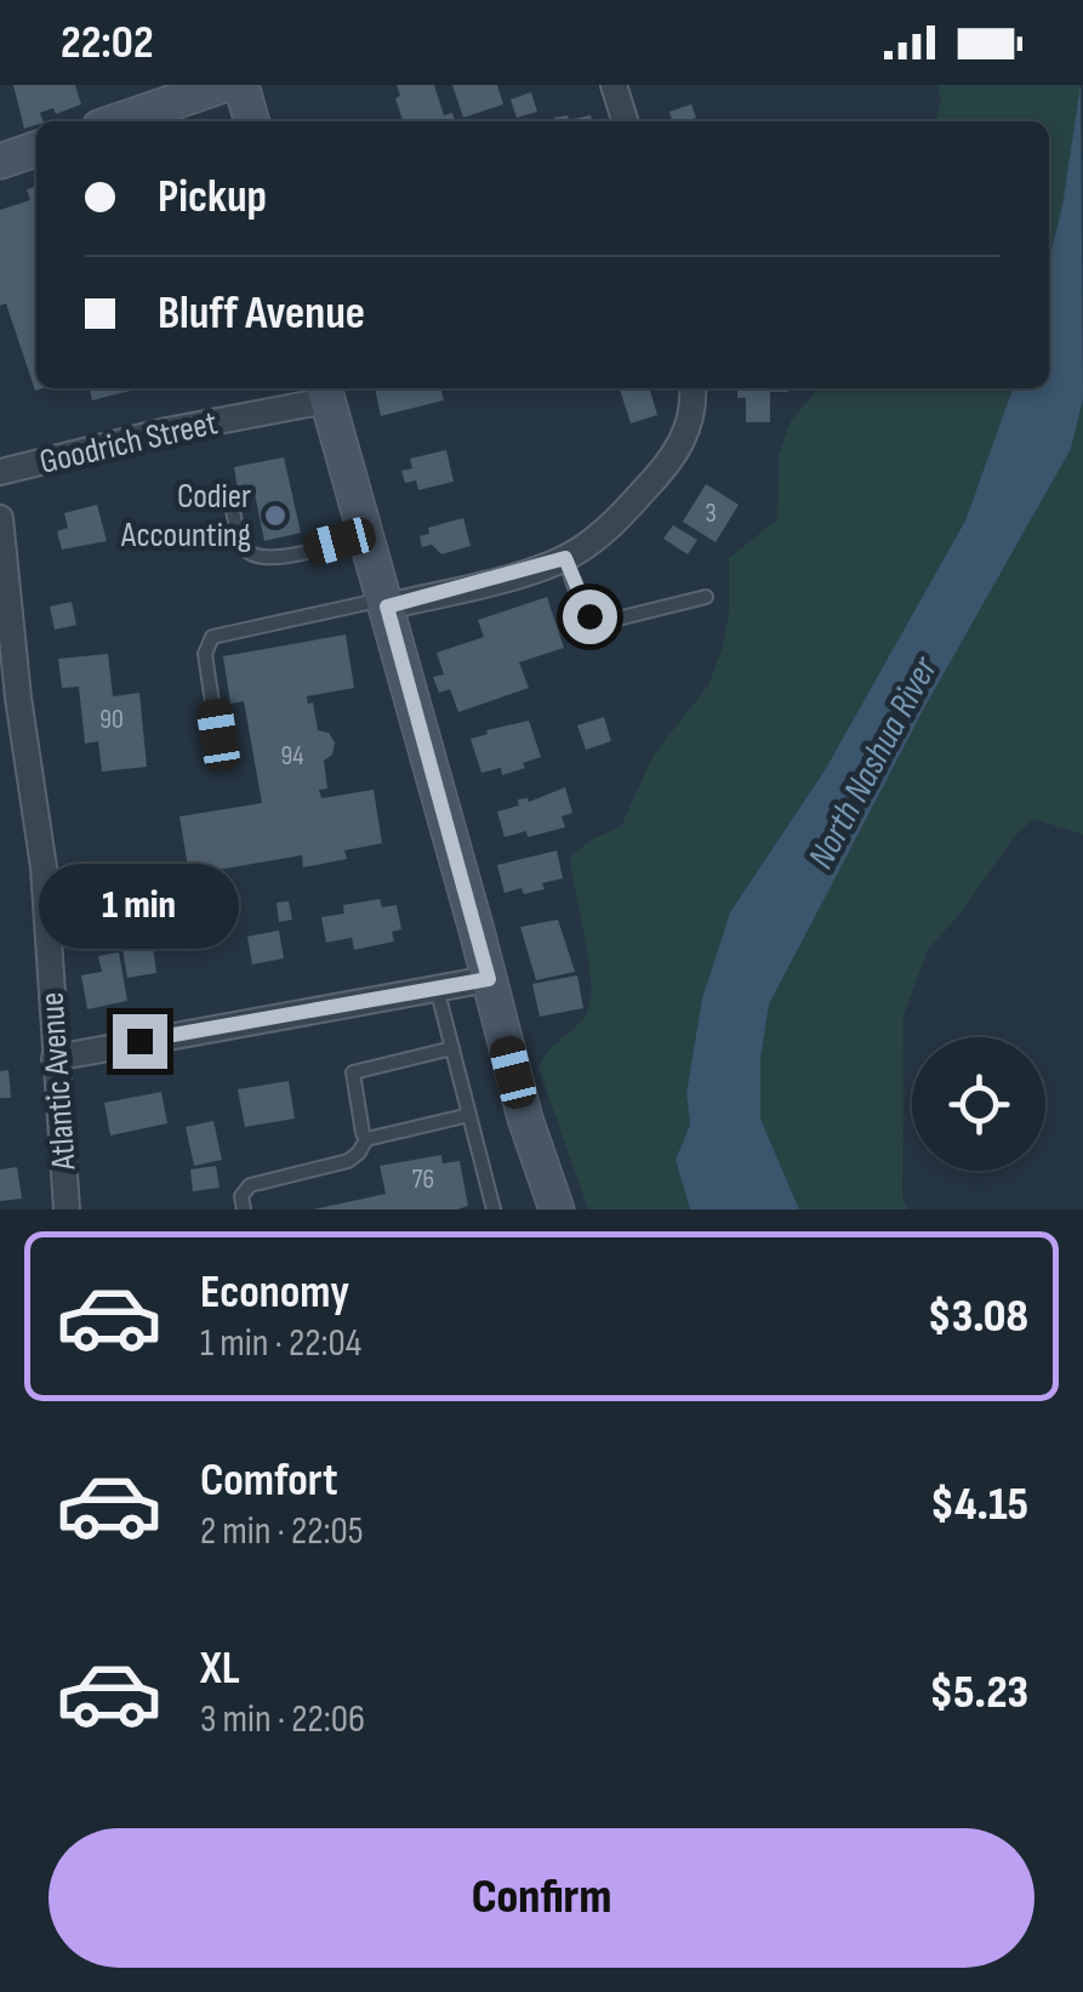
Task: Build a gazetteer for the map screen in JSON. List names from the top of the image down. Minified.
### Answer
{"streets":{"street":["Goodrich Street","Atlantic Avenue"]},"water":["North Nashua River"],"places":["Codier Accounting"],"house_numbers":["3","90","94","76"],"page":{"status":"22:02","banner":["Pickup","Bluff Avenue"],"bubble":"1 min","list":[{"name":"Economy","note":"1 min · 22:04","value":"$3.08"},{"name":"Comfort","note":"2 min · 22:05","value":"$4.15"},{"name":"XL","note":"3 min · 22:06","value":"$5.23"}],"buttons":"Confirm"}}
